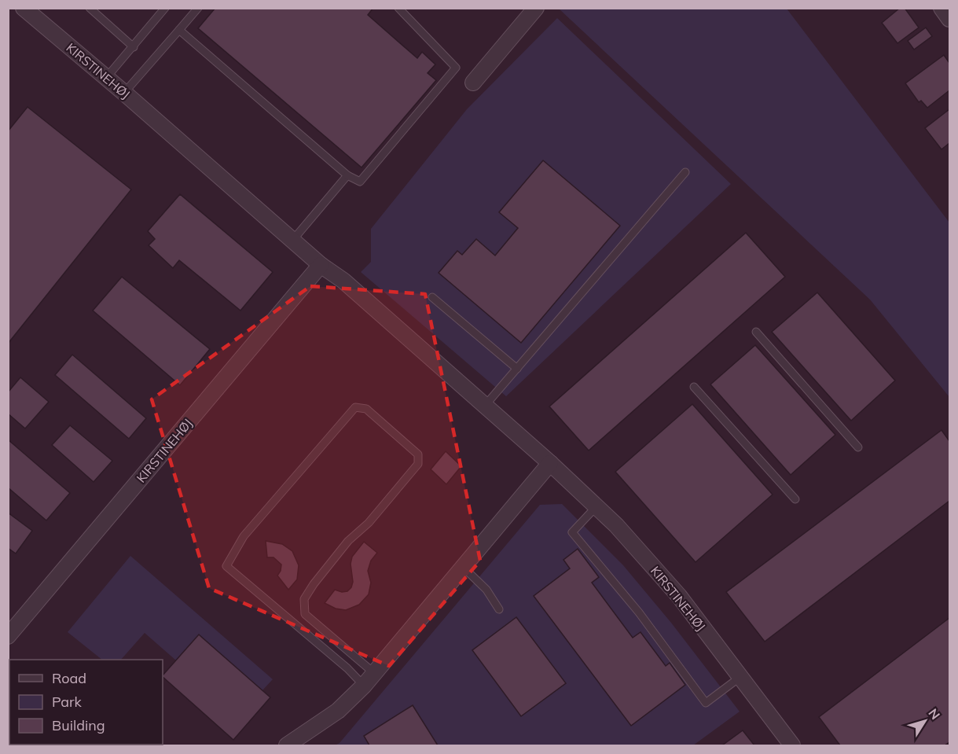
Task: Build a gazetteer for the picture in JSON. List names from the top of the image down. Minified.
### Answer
{"streets":{"street":["KIRSTINEHØJ"]},"legend":["Road","Park","Building"],"north":"top right"}
